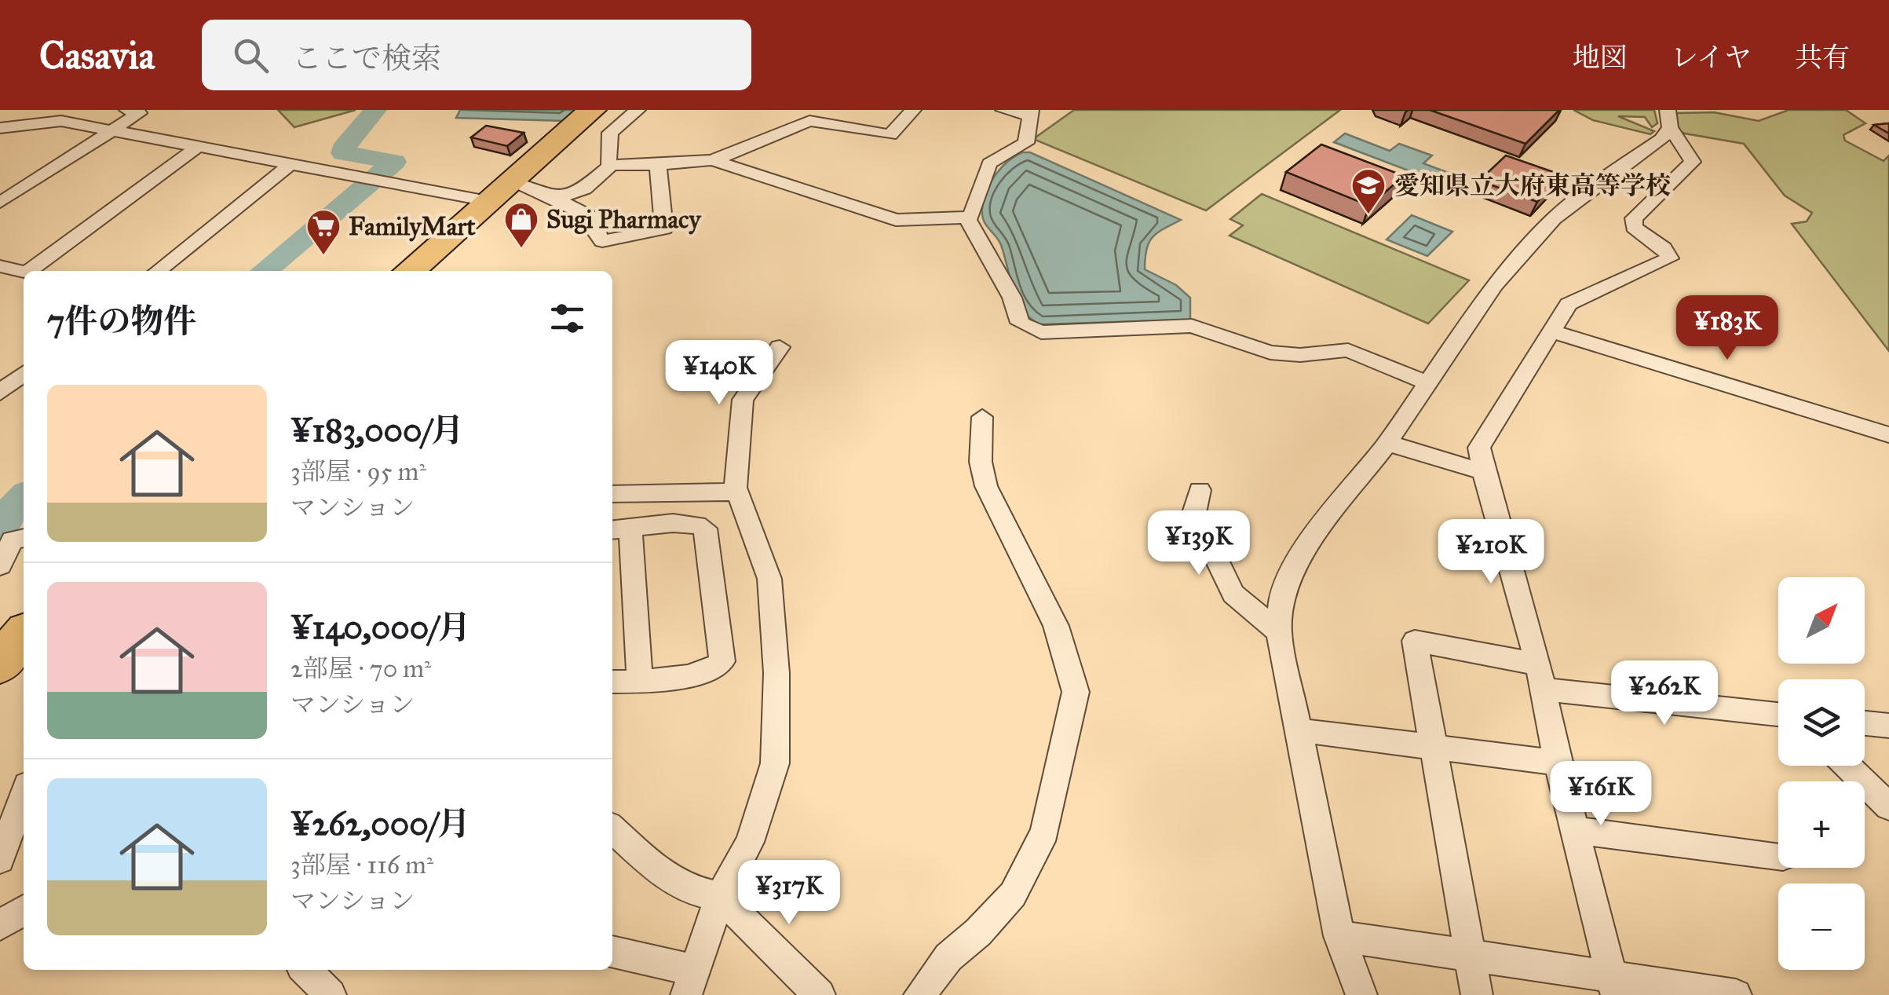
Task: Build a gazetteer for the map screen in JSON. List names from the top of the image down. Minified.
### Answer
{"places":{"school or university":["愛知県立大府東高等学校"],"shop":["Sugi Pharmacy"],"supermarket":["FamilyMart"]},"north":"top right","page":{"header":"Casavia","search":"ここで検索","nav":["地図","レイヤ","共有"],"heading":"7件の物件","price":["¥183K","¥140K","¥139K","¥210K","¥262K","¥161K","¥317K"],"list":[{"name":"¥183,000/月","note":"3部屋 · 95 m² · マンション"},{"name":"¥140,000/月","note":"2部屋 · 70 m² · マンション"},{"name":"¥262,000/月","note":"3部屋 · 116 m² · マンション"}],"map_buttons":["+","−"]}}
